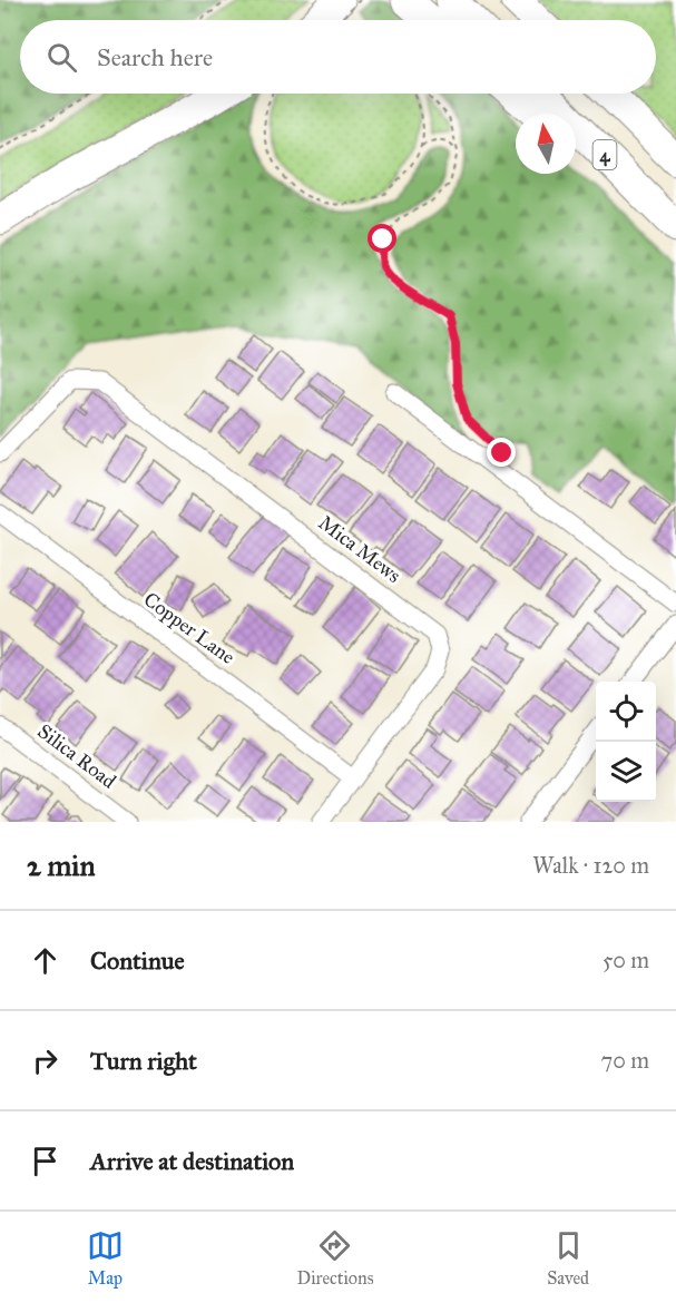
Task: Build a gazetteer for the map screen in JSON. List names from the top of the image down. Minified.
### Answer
{"streets":{"highway":["4"],"street":["Mica Mews","Copper Lane","Silica Road"]},"crossings":[["Mica Mews","Copper Lane"]],"north":"top","page":{"search":"Search here","heading":["2 min","Walk · 120 m"],"list":[["Continue","50 m"],["Turn right","70 m"],"Arrive at destination"],"nav":["Map","Directions","Saved"]}}
